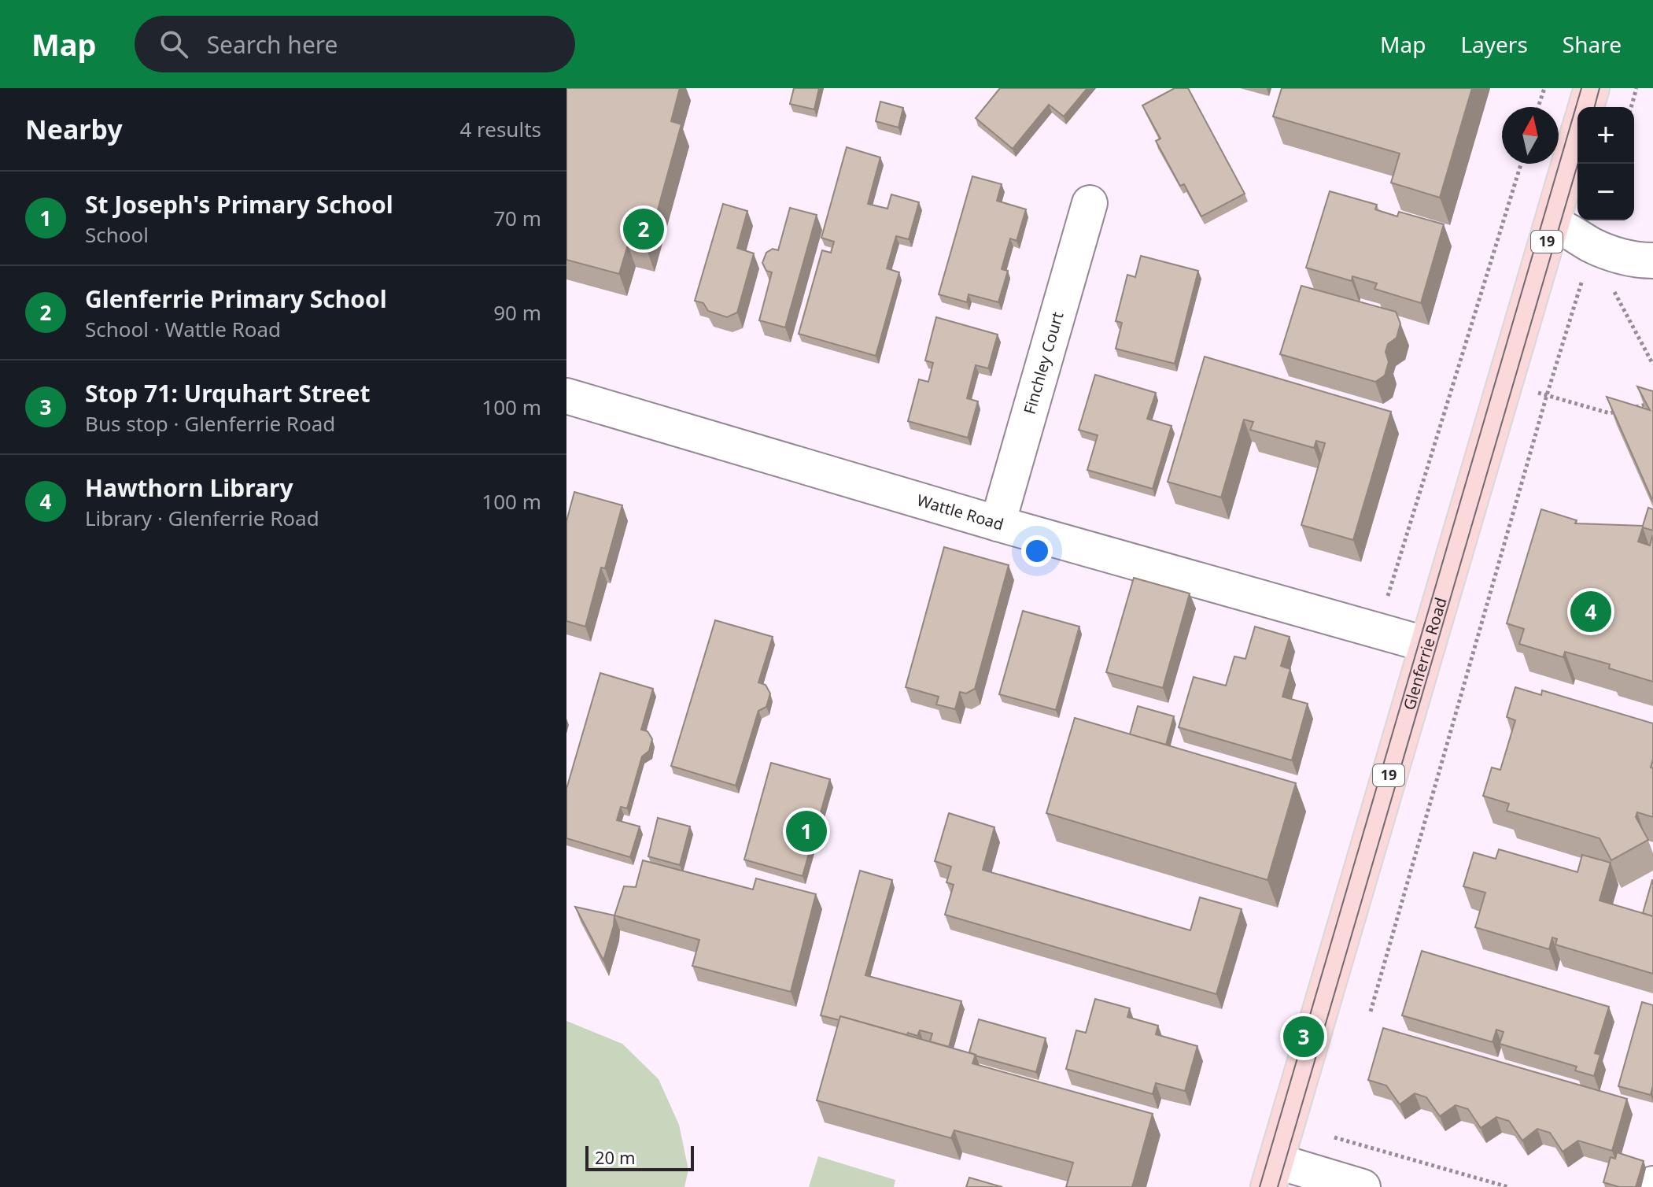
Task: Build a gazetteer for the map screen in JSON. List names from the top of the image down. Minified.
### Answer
{"streets":{"main road":["19","Glenferrie Road"],"street":["Finchley Court","Wattle Road"]},"crossings":[["Finchley Court","Wattle Road"],["Wattle Road","Glenferrie Road"]],"scale_bar":"20 m","north":"top","page":{"header":"Map","search":"Search here","nav":["Map","Layers","Share"],"heading":["Nearby","4 results"],"map_buttons":["+","−"],"list":[{"mark":"1","name":"St Joseph's Primary School","note":"School","value":"70 m"},{"mark":"2","name":"Glenferrie Primary School","note":"School · Wattle Road","value":"90 m"},{"mark":"3","name":"Stop 71: Urquhart Street","note":"Bus stop · Glenferrie Road","value":"100 m"},{"mark":"4","name":"Hawthorn Library","note":"Library · Glenferrie Road","value":"100 m"}],"pins":["2","4","1","3"],"scale":"20 m"}}
